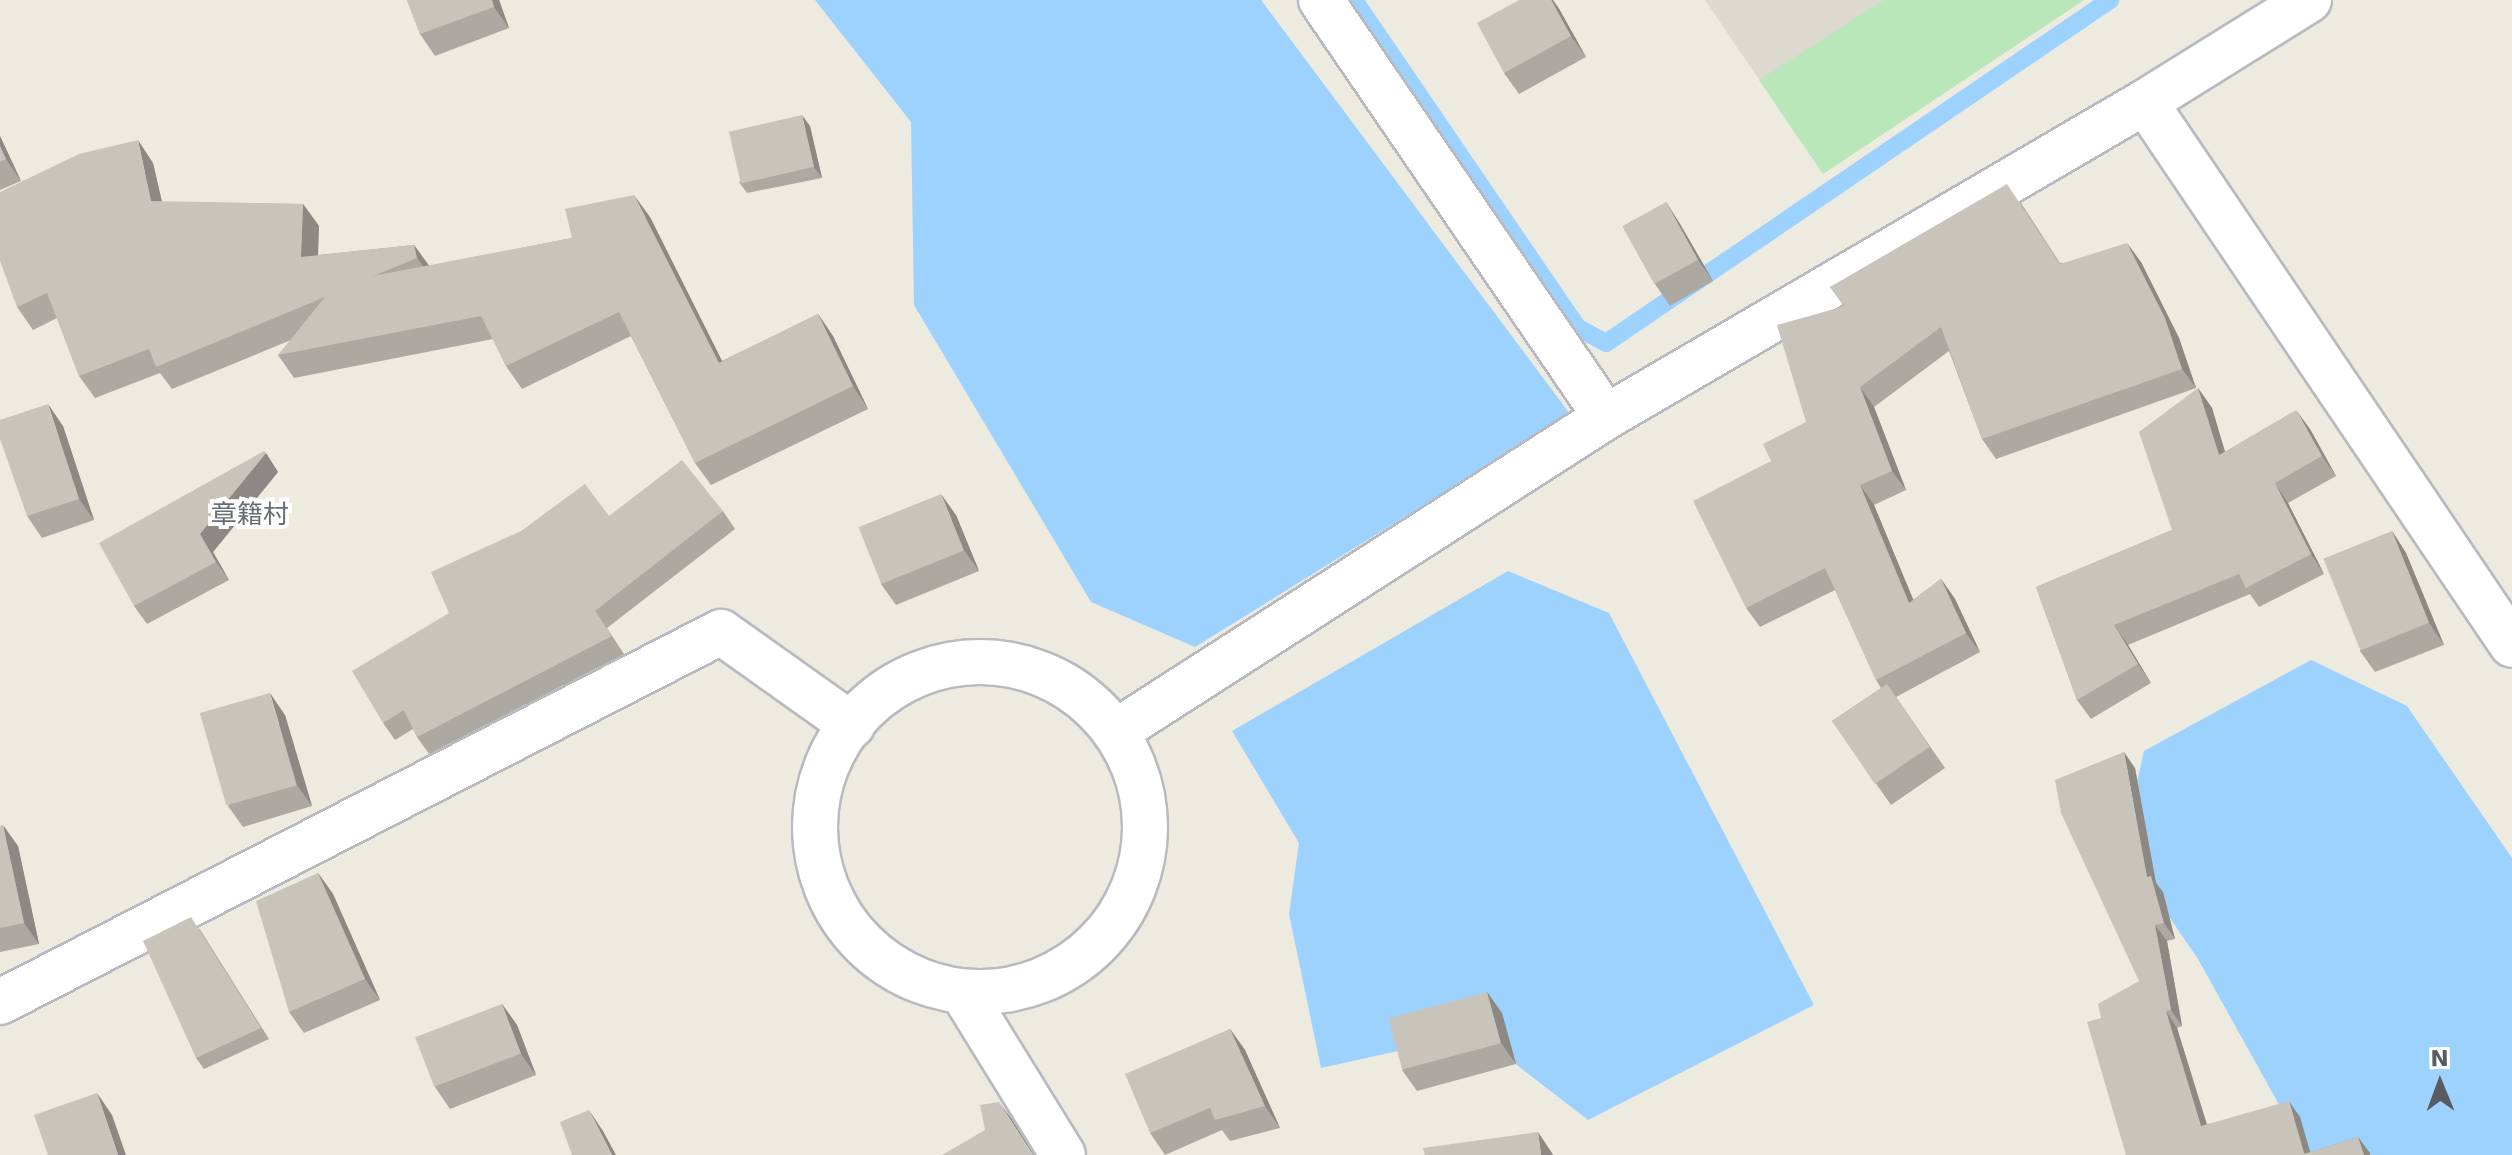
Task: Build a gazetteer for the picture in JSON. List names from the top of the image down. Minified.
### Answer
{"districts":["章籍村"],"north":"top"}
